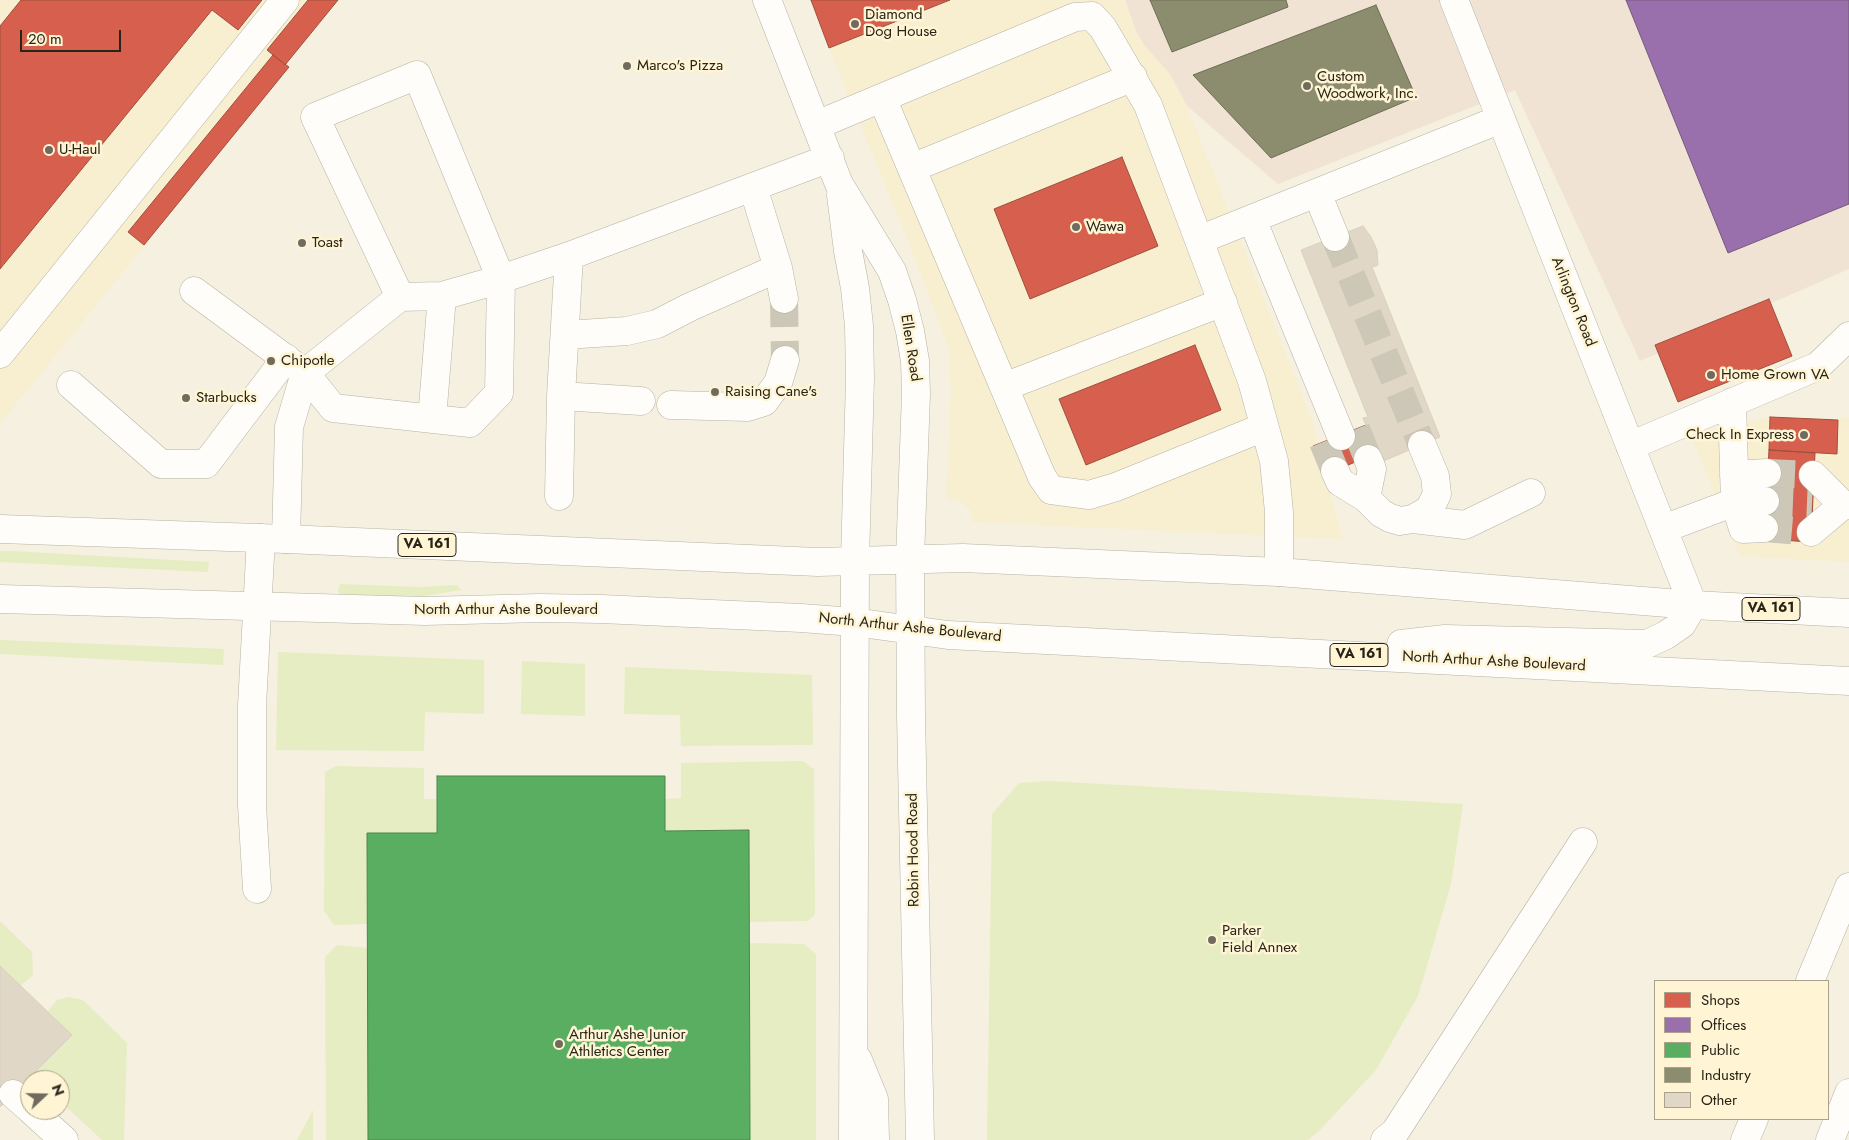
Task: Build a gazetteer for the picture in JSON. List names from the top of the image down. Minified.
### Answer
{"streets":{"main road":["Arlington Road","Ellen Road","VA 161","North Arthur Ashe Boulevard","Robin Hood Road"]},"crossings":[["Arlington Road","VA 161"],["Ellen Road","VA 161"],["Ellen Road","Robin Hood Road"],["VA 161","Robin Hood Road"],["North Arthur Ashe Boulevard","Robin Hood Road"]],"places":["Diamond Dog House","Marco's Pizza","Custom Woodwork, Inc.","U-Haul","Wawa","Toast","Chipotle","Home Grown VA","Raising Cane's","Starbucks","Check In Express","Parker Field Annex","Arthur Ashe Junior Athletics Center"],"legend":["Shops","Offices","Public","Industry","Other"],"scale_bar":"20 m","north":"right"}
